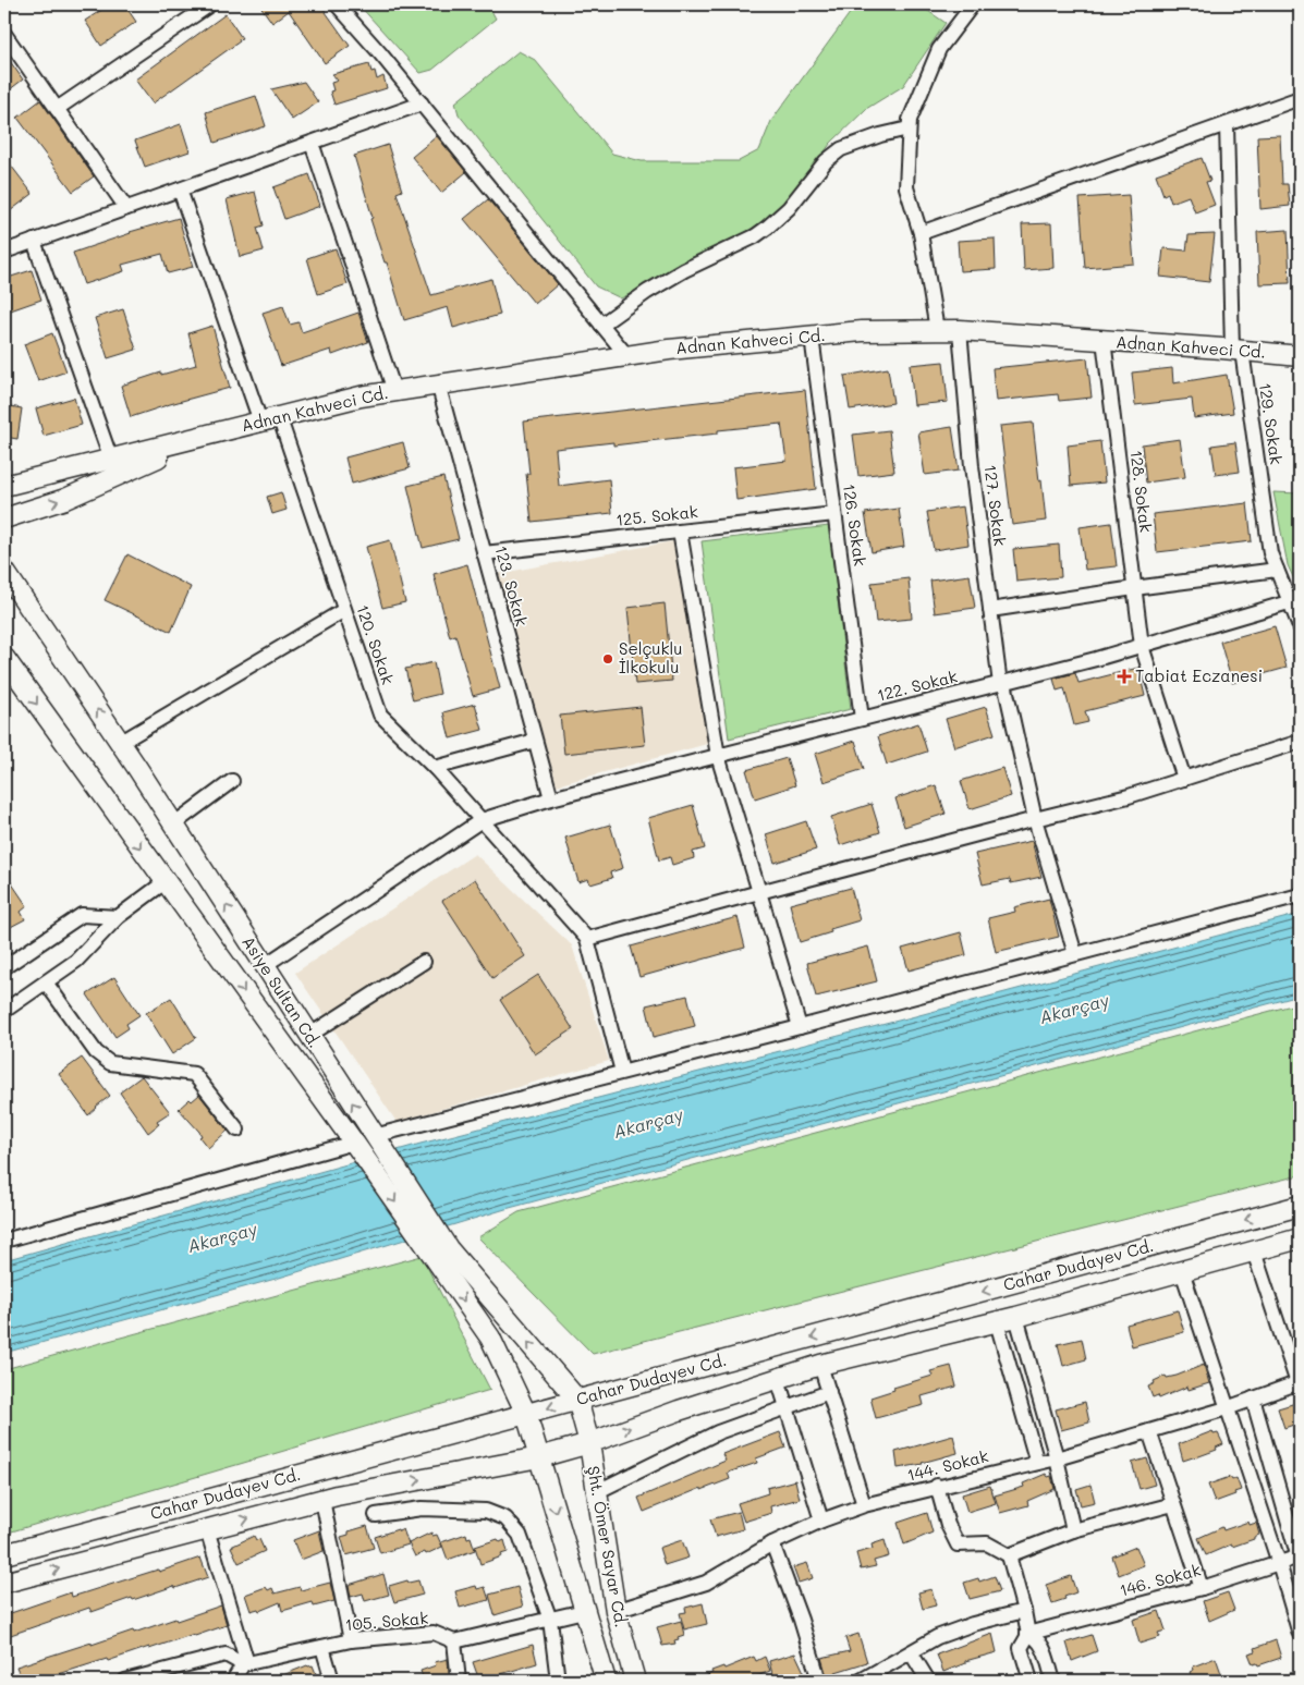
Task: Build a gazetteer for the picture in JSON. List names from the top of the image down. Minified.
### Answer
{"streets":{"main road":["Adnan Kahveci Cd.","Asiye Sultan Cd.","Cahar Dudayev Cd.","Şht. Ömer Sayar Cd."],"street":["129. Sokak","128. Sokak","127. Sokak","125. Sokak","126. Sokak","123. Sokak","120. Sokak","122. Sokak","144. Sokak","146. Sokak","105. Sokak"]},"crossings":[["Adnan Kahveci Cd.","129. Sokak"],["Adnan Kahveci Cd.","128. Sokak"],["Adnan Kahveci Cd.","127. Sokak"],["Adnan Kahveci Cd.","126. Sokak"],["Adnan Kahveci Cd.","123. Sokak"],["Adnan Kahveci Cd.","120. Sokak"],["129. Sokak","122. Sokak"],["128. Sokak","122. Sokak"],["127. Sokak","122. Sokak"],["125. Sokak","126. Sokak"],["125. Sokak","123. Sokak"],["126. Sokak","122. Sokak"],["123. Sokak","122. Sokak"],["120. Sokak","122. Sokak"],["122. Sokak","Asiye Sultan Cd."],["Asiye Sultan Cd.","Cahar Dudayev Cd."],["Asiye Sultan Cd.","Şht. Ömer Sayar Cd."],["Cahar Dudayev Cd.","Şht. Ömer Sayar Cd."],["144. Sokak","Şht. Ömer Sayar Cd."]],"water":["Akarçay"],"places":{"other":["Selçuklu İlkokulu"],"health":["Tabiat Eczanesi"]}}
